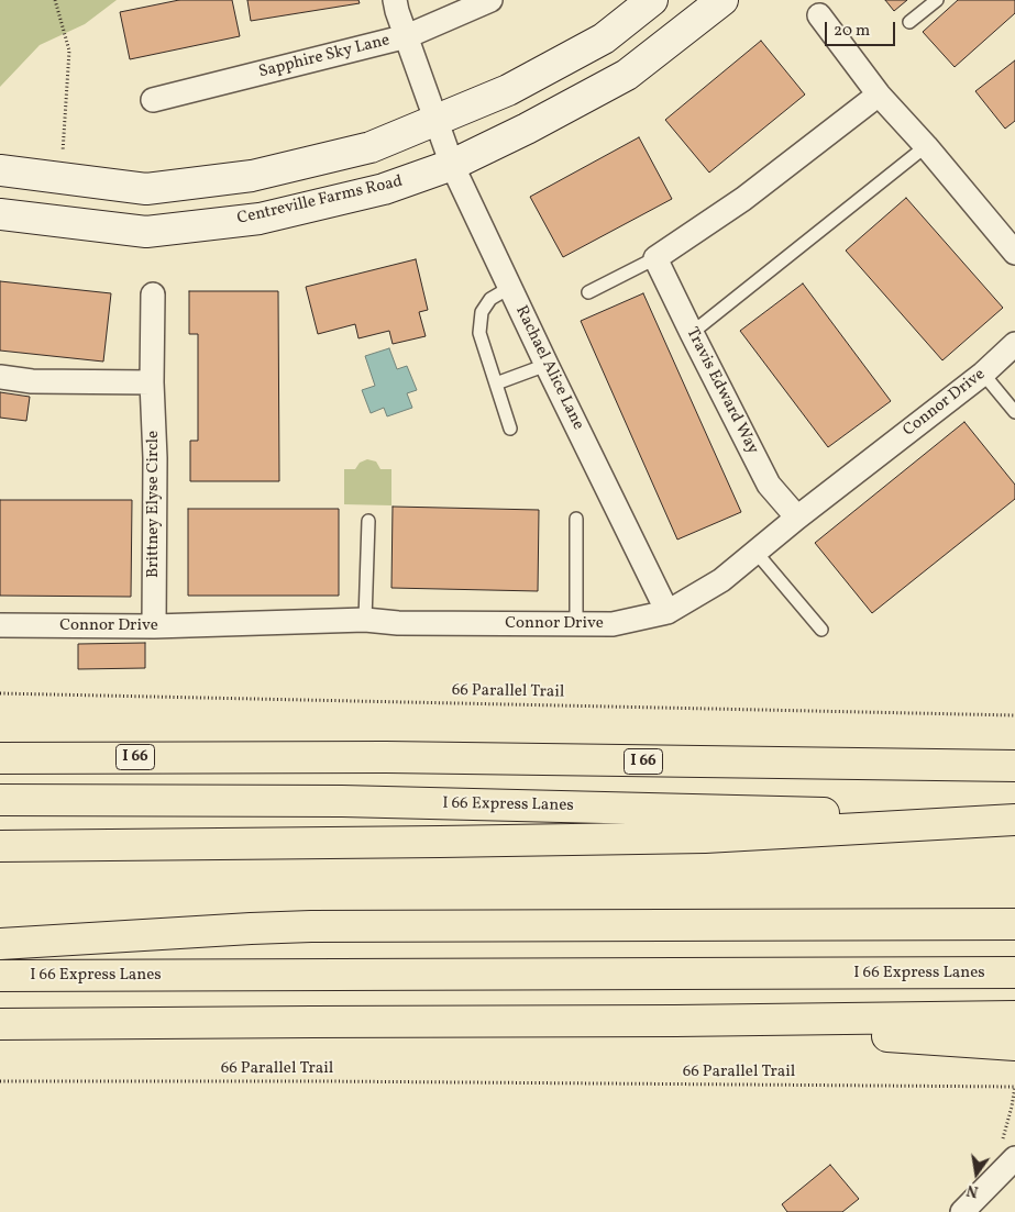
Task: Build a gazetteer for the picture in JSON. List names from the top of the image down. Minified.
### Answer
{"streets":{"highway":["I 66","I 66 Express Lanes"],"street":["Sapphire Sky Lane","Centreville Farms Road","Rachael Alice Lane","Travis Edward Way","Connor Drive","Brittney Elyse Circle"],"path":["66 Parallel Trail"]},"crossings":[["Sapphire Sky Lane","Rachael Alice Lane"],["Centreville Farms Road","Rachael Alice Lane"],["Rachael Alice Lane","Connor Drive"],["Travis Edward Way","Connor Drive"],["Connor Drive","Brittney Elyse Circle"]],"scale_bar":"20 m","north":"bottom"}
